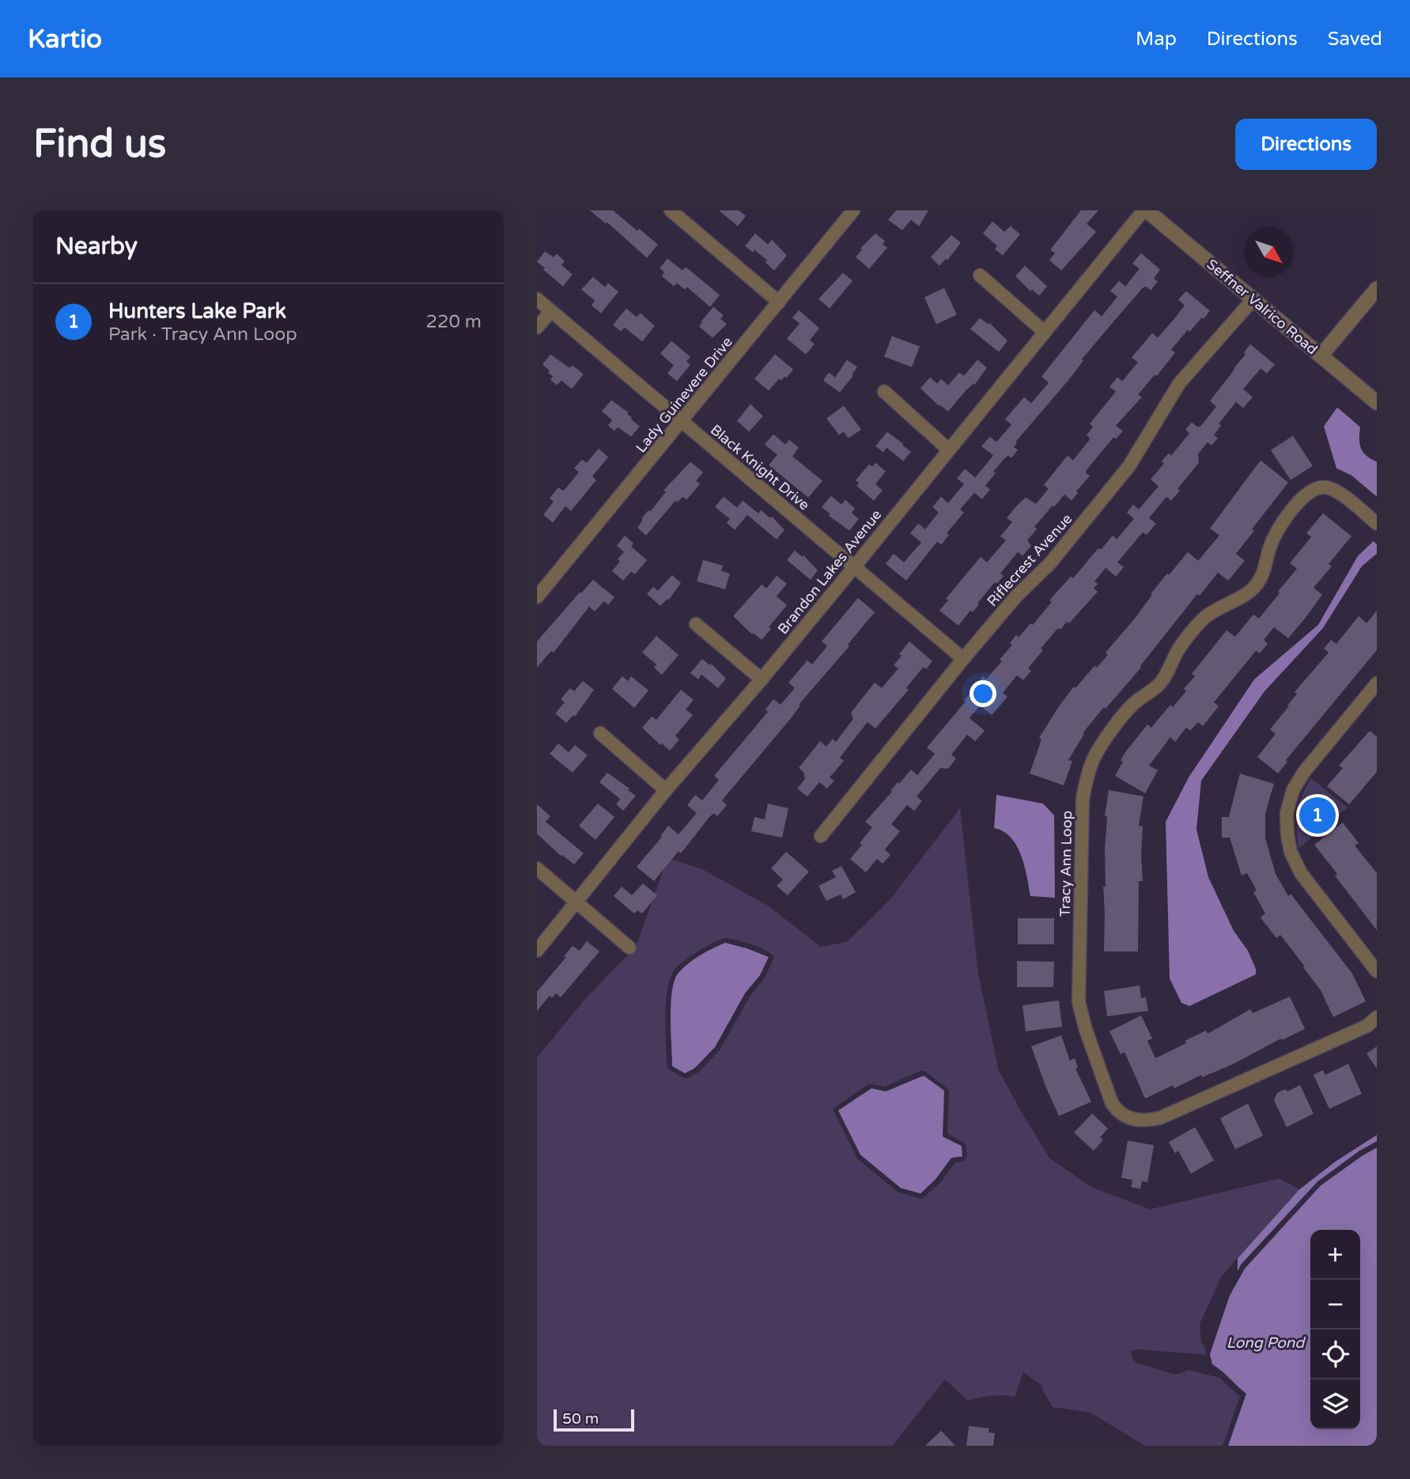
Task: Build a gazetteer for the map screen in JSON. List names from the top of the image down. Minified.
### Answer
{"streets":{"street":["Seffner Valrico Road","Lady Guinevere Drive","Black Knight Drive","Riflecrest Avenue","Brandon Lakes Avenue","Tracy Ann Loop"]},"crossings":[["Seffner Valrico Road","Riflecrest Avenue"],["Seffner Valrico Road","Brandon Lakes Avenue"],["Lady Guinevere Drive","Black Knight Drive"],["Black Knight Drive","Riflecrest Avenue"],["Black Knight Drive","Brandon Lakes Avenue"]],"water":["Long Pond"],"scale_bar":"50 m","north":"bottom right","page":{"header":"Kartio","nav":["Map","Directions","Saved"],"buttons":"Directions","title":"Find us","heading":"Nearby","list":[{"mark":"1","name":"Hunters Lake Park","note":"Park · Tracy Ann Loop","value":"220 m"}],"pins":"1","map_buttons":["+","−"],"scale":"50 m"}}
